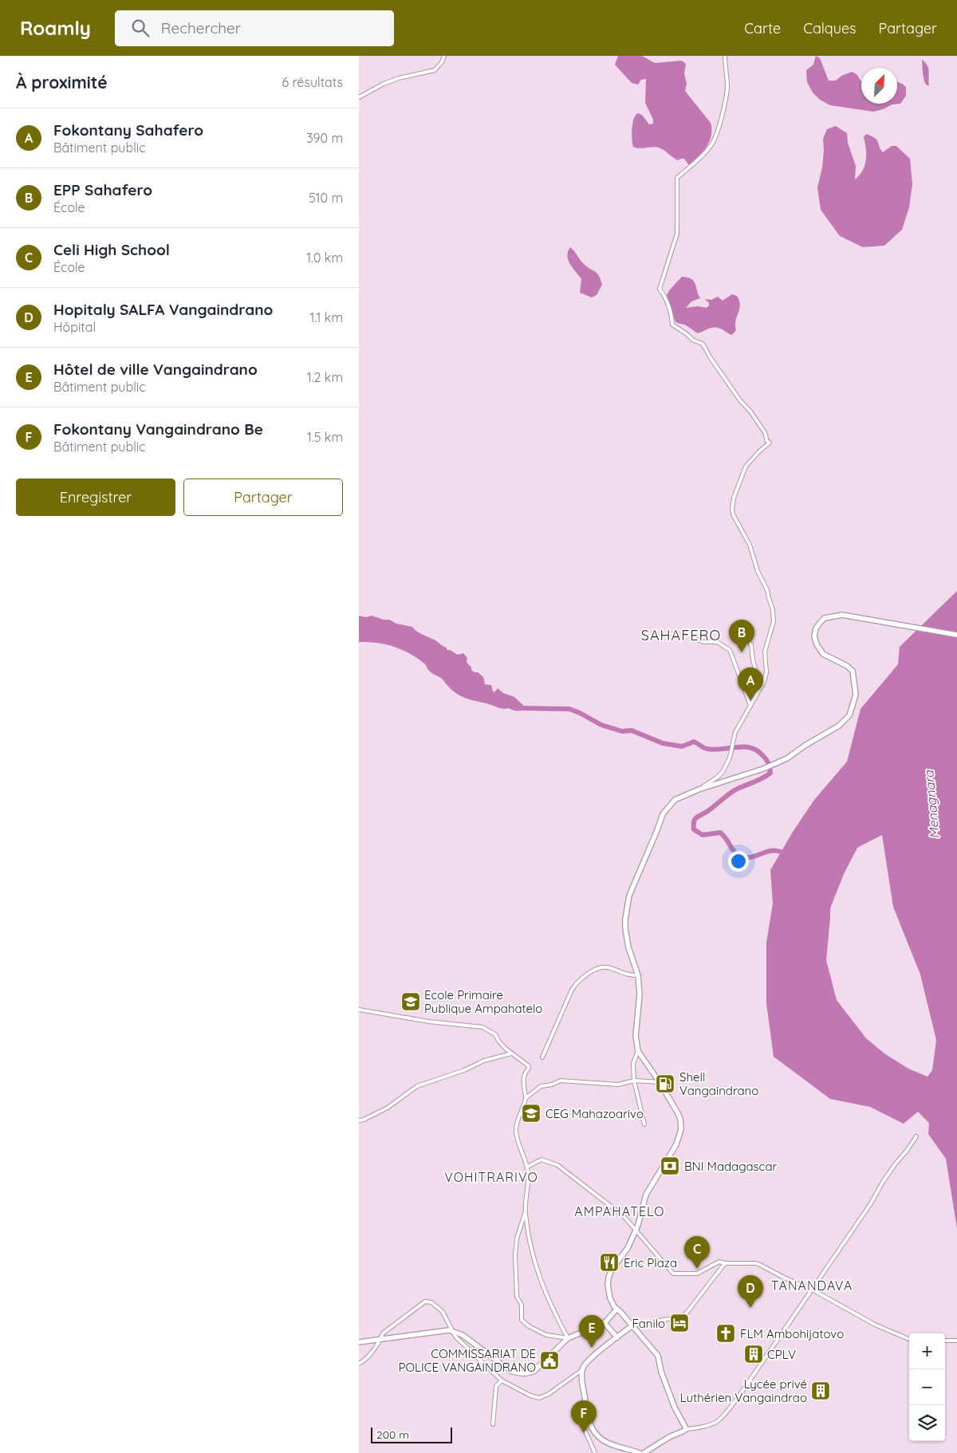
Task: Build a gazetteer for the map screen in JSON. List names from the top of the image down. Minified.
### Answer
{"districts":["SAHAFERO","VOHITRARIVO","AMPAHATELO","TANANDAVA"],"water":["Menagnara"],"places":{"school or university":["Ecole Primaire Publique Ampahatelo","CEG Mahazoarivo"],"fuel station":["Shell Vangaindrano"],"bank":["BNI Madagascar"],"restaurant":["Eric Plaza"],"hotel":["Fanilo"],"church":["FLM Ambohijatovo"],"building":["CPLV","Lycée privé Luthérien Vangaindrao"],"public building":["COMMISSARIAT DE POLICE VANGAINDRANO"]},"scale_bar":"200 m","north":"top right","page":{"header":"Roamly","search":"Rechercher","nav":["Carte","Calques","Partager"],"heading":["À proximité","6 résultats"],"list":[{"mark":"A","name":"Fokontany Sahafero","note":"Bâtiment public","value":"390 m"},{"mark":"B","name":"EPP Sahafero","note":"École","value":"510 m"},{"mark":"C","name":"Celi High School","note":"École","value":"1.0 km"},{"mark":"D","name":"Hopitaly SALFA Vangaindrano","note":"Hôpital","value":"1.1 km"},{"mark":"E","name":"Hôtel de ville Vangaindrano","note":"Bâtiment public","value":"1.2 km"},{"mark":"F","name":"Fokontany Vangaindrano Be","note":"Bâtiment public","value":"1.5 km"}],"buttons":["Enregistrer","Partager"],"pins":["B","A","C","D","E","F"],"map_buttons":["+","−"],"scale":"200 m"}}
